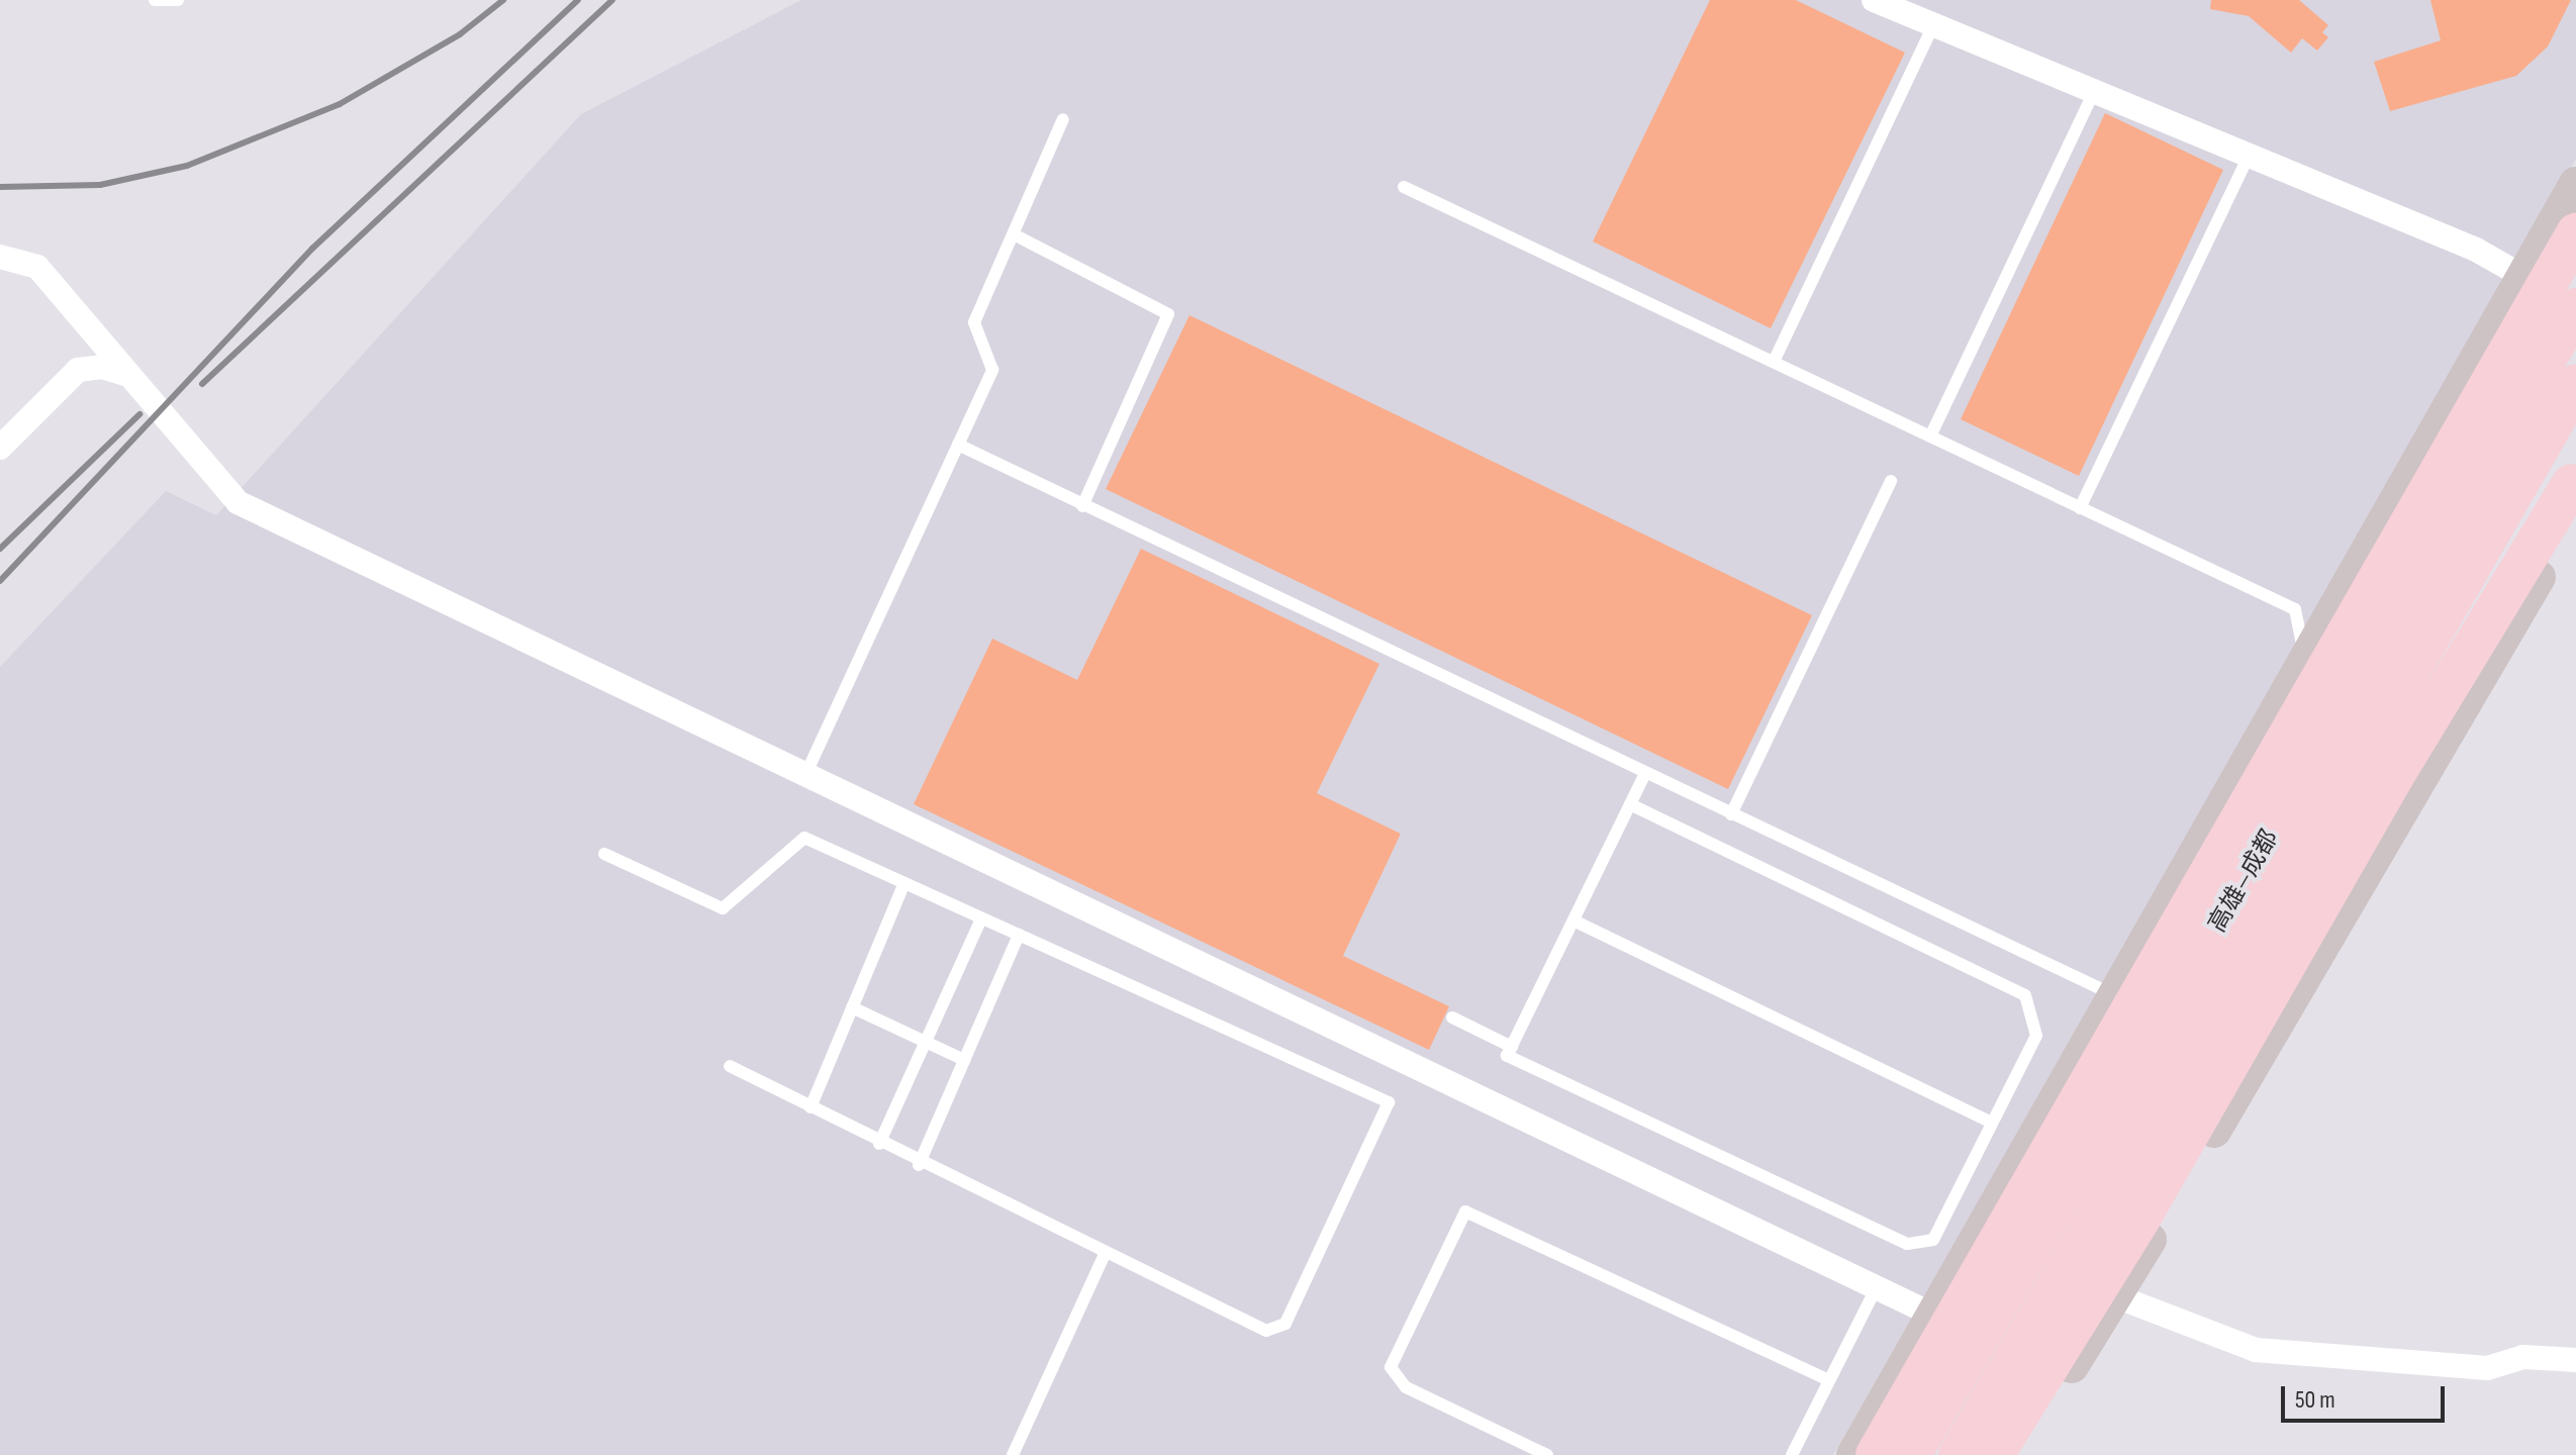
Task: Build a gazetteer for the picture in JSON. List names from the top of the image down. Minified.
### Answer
{"streets":{"highway":["高雄—成都"]},"scale_bar":"50 m"}
